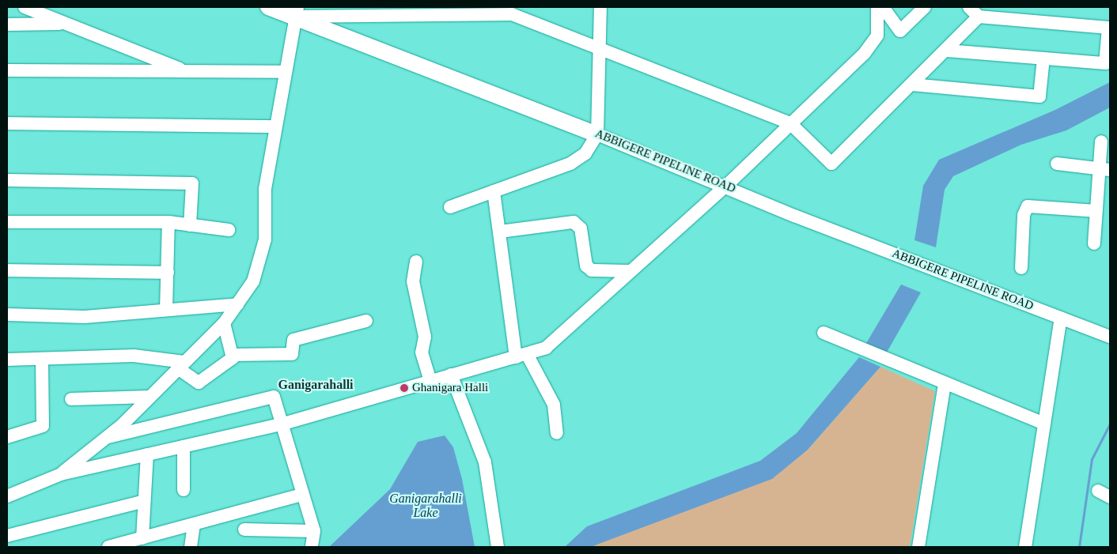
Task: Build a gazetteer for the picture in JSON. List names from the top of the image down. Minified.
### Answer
{"streets":{"main road":["ABBIGERE PIPELINE ROAD"]},"districts":["Ganigarahalli"],"water":["Ganigarahalli Lake"],"places":["Ghanigara Halli"]}
